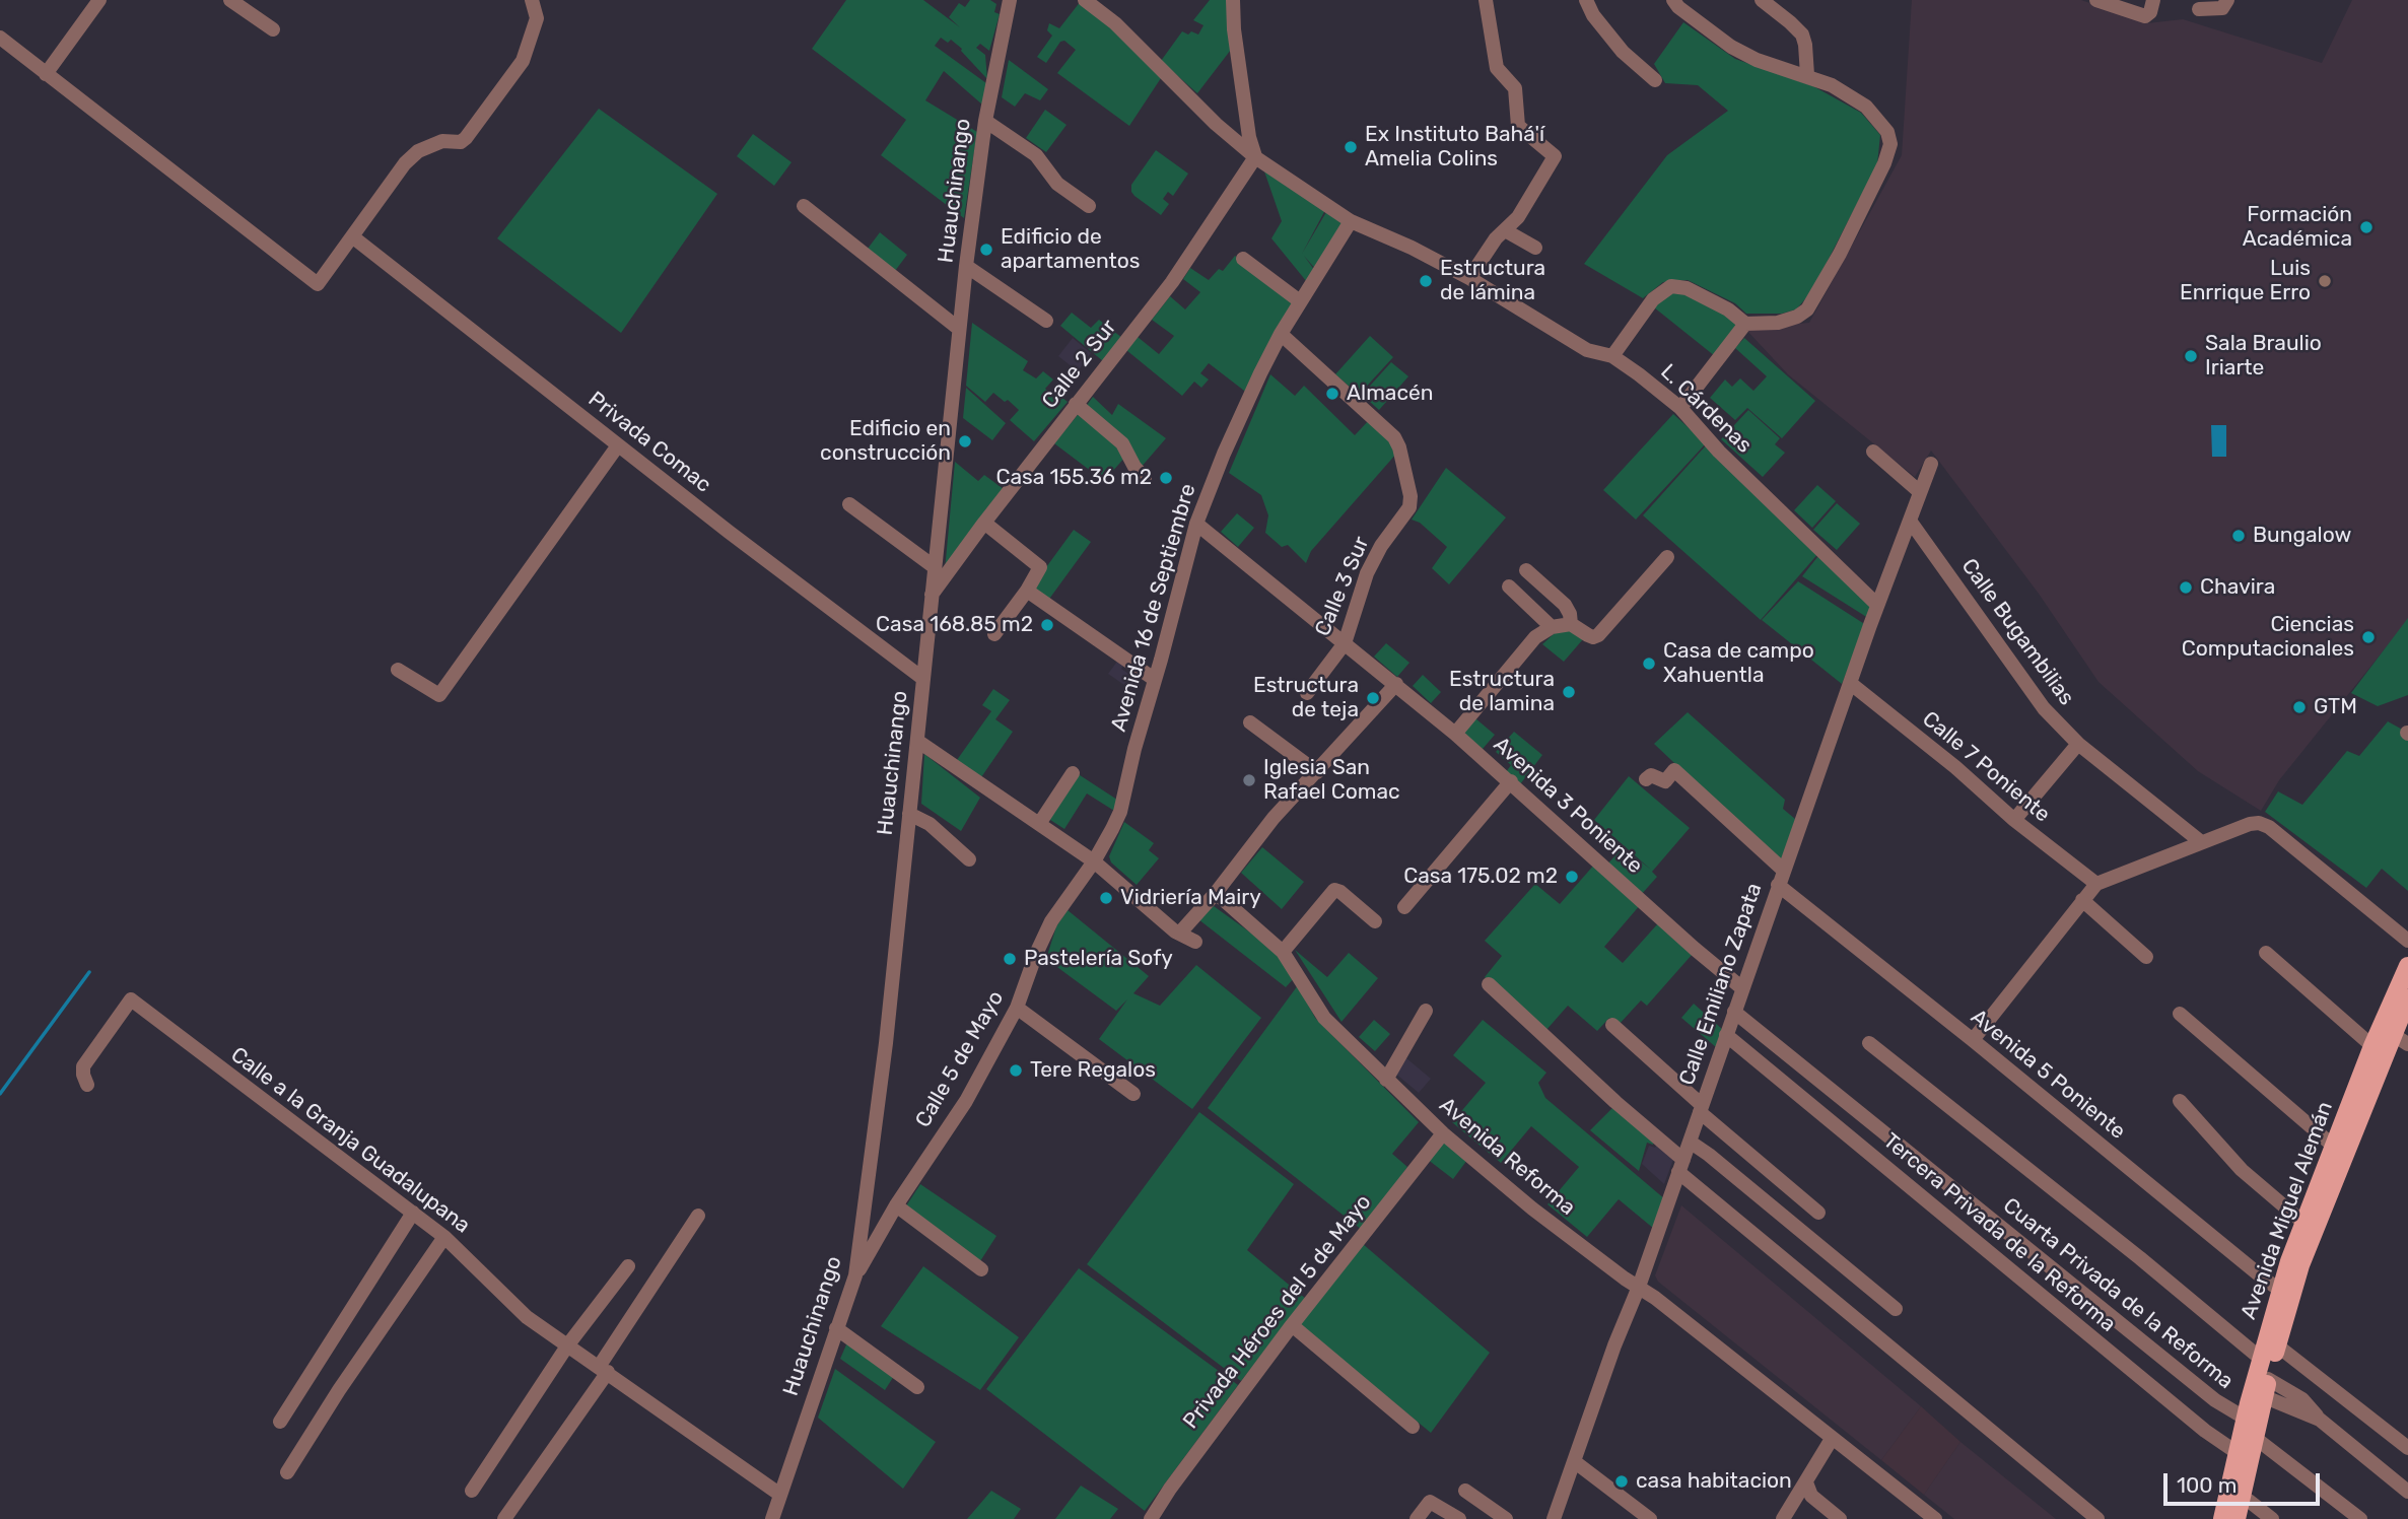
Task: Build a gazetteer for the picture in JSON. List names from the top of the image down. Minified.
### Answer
{"streets":{"main road":["Avenida Miguel Alemán"],"street":["Huauchinango","Calle 2 Sur","L. Cárdenas","Privada Comac","Calle 3 Sur","Avenida 16 de Septiembre","Calle Bugambilias","Calle 7 Poniente","Avenida 3 Poniente","Calle Emiliano Zapata","Calle 5 de Mayo","Avenida 5 Poniente","Calle a la Granja Guadalupana","Avenida Reforma","Tercera Privada de la Reforma","Cuarta Privada de la Reforma","Privada Héroes del 5 de Mayo"]},"crossings":[["Huauchinango","Calle 2 Sur"],["Huauchinango","Privada Comac"],["Huauchinango","Calle 5 de Mayo"],["Huauchinango","Calle a la Granja Guadalupana"],["Calle 2 Sur","L. Cárdenas"],["L. Cárdenas","Avenida 16 de Septiembre"],["L. Cárdenas","Calle Emiliano Zapata"],["Calle 3 Sur","Avenida 16 de Septiembre"],["Calle 3 Sur","Avenida 3 Poniente"],["Avenida 16 de Septiembre","Avenida 3 Poniente"],["Avenida 16 de Septiembre","Calle 5 de Mayo"],["Calle Bugambilias","Calle Emiliano Zapata"],["Calle 7 Poniente","Calle Emiliano Zapata"],["Avenida 3 Poniente","Calle Emiliano Zapata"],["Calle Emiliano Zapata","Avenida 5 Poniente"],["Calle Emiliano Zapata","Avenida Reforma"],["Calle Emiliano Zapata","Tercera Privada de la Reforma"],["Calle Emiliano Zapata","Cuarta Privada de la Reforma"],["Avenida 5 Poniente","Avenida Miguel Alemán"],["Avenida Reforma","Privada Héroes del 5 de Mayo"],["Avenida Miguel Alemán","Tercera Privada de la Reforma"],["Avenida Miguel Alemán","Cuarta Privada de la Reforma"]],"places":["Ex Instituto Bahá'í Amelia Colins","Formación Académica","Edificio de apartamentos","Estructura de lámina","Luis Enrrique Erro","Sala Braulio Iriarte","Almacén","Edificio en construcción","Casa 155.36 m2","Bungalow","Chavira","Casa 168.85 m2","Ciencias Computacionales","Casa de campo Xahuentla","Estructura de lamina","Estructura de teja","GTM","Iglesia San Rafael Comac","Casa 175.02 m2","Vidriería Mairy","Pastelería Sofy","Tere Regalos","casa habitacion"],"scale_bar":"100 m"}
